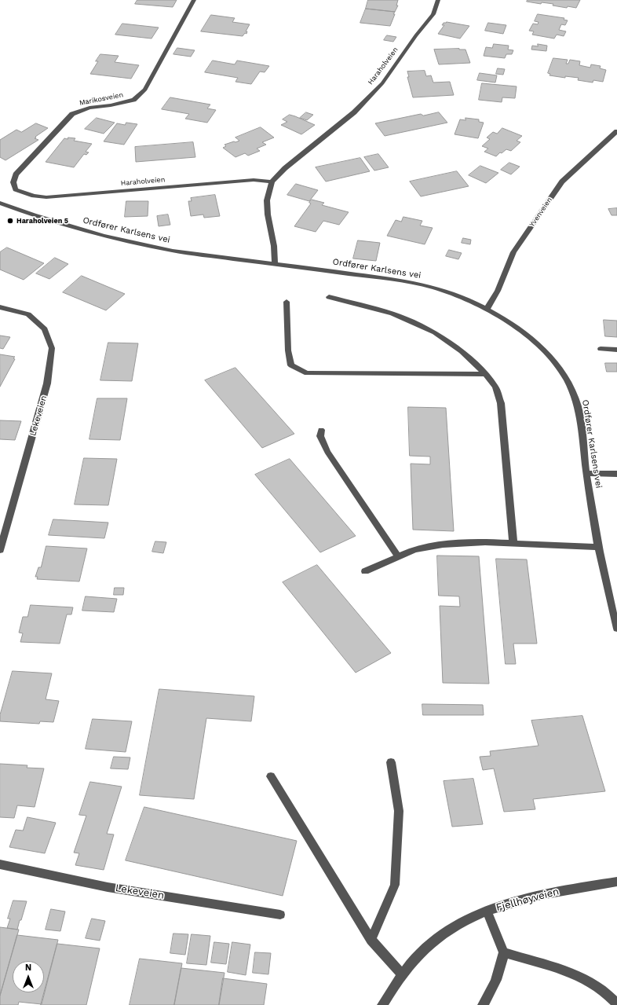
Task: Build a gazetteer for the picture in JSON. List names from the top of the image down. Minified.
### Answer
{"streets":{"street":["Haraholveien","Marikosveien","Yvenveien","Ordfører Karlsens vei","Lekeveien","Fjellhøyveien"]},"crossings":[["Haraholveien","Marikosveien"],["Yvenveien","Ordfører Karlsens vei"]],"places":["Haraholveien 5"],"north":"top"}
